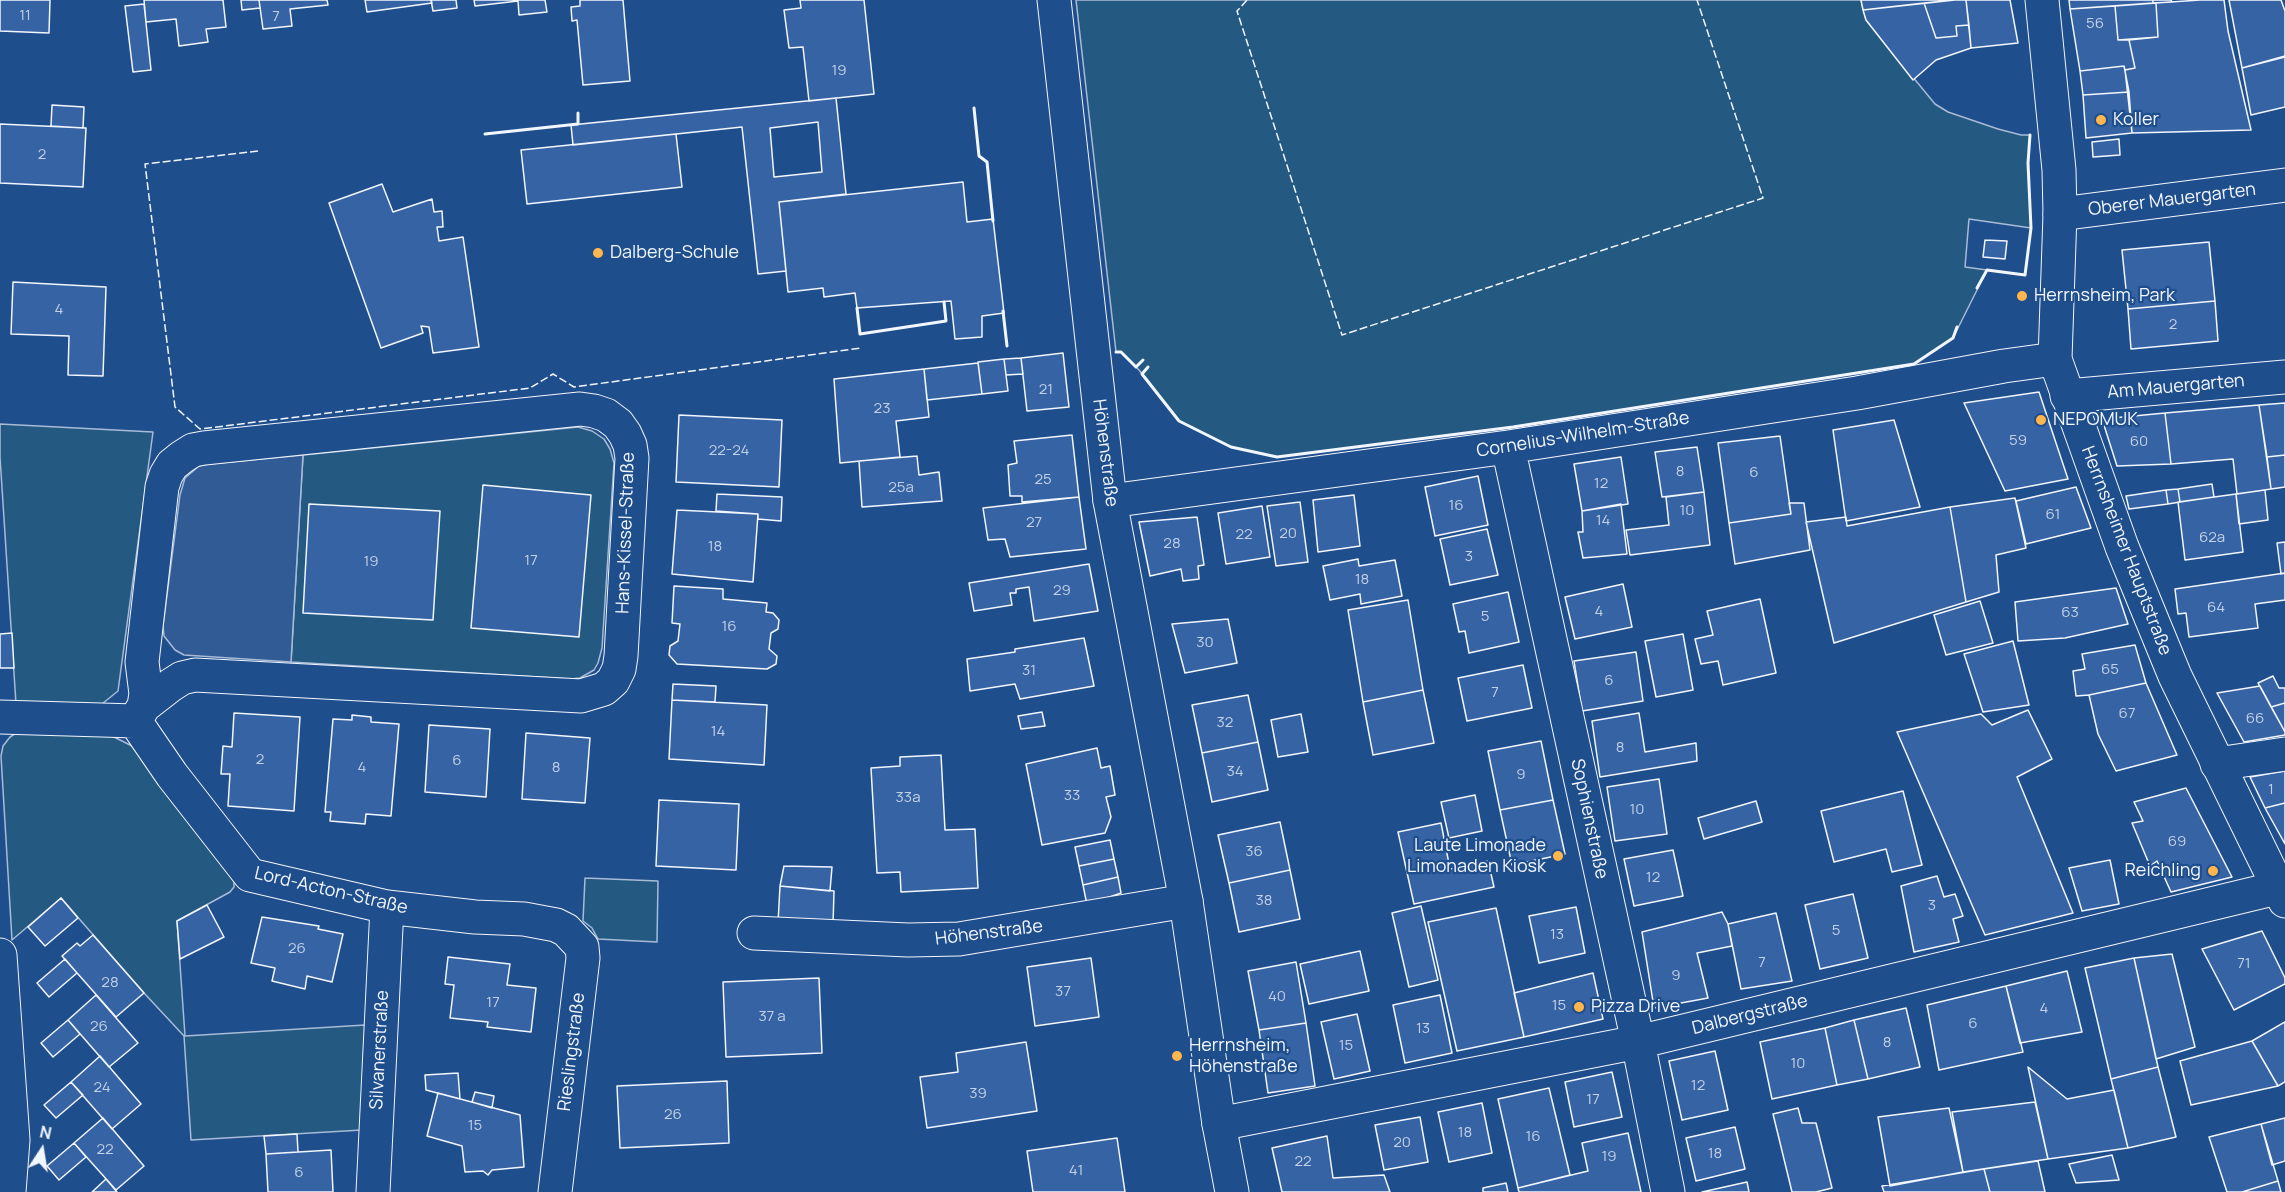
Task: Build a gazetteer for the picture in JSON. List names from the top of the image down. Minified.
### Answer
{"streets":{"street":["Oberer Mauergarten","Am Mauergarten","Cornelius-Wilhelm-Straße","Höhenstraße","Hans-Kissel-Straße","Herrnsheimer Hauptstraße","Sophienstraße","Lord-Acton-Straße","Dalbergstraße","Silvanerstraße","Rieslingstraße"]},"crossings":[["Oberer Mauergarten","Herrnsheimer Hauptstraße"],["Am Mauergarten","Herrnsheimer Hauptstraße"],["Cornelius-Wilhelm-Straße","Höhenstraße"],["Cornelius-Wilhelm-Straße","Herrnsheimer Hauptstraße"],["Cornelius-Wilhelm-Straße","Sophienstraße"],["Höhenstraße","Dalbergstraße"],["Hans-Kissel-Straße","Lord-Acton-Straße"],["Herrnsheimer Hauptstraße","Dalbergstraße"],["Sophienstraße","Dalbergstraße"],["Lord-Acton-Straße","Silvanerstraße"],["Lord-Acton-Straße","Rieslingstraße"]],"places":["Koller","Dalberg-Schule","Herrnsheim, Park","NEPOMUK","Laute Limonade Limonaden Kiosk","Reichling","Pizza Drive","Herrnsheim, Höhenstraße"],"house_numbers":["11","7","56","19","2","4","2","21","23","59","60","22-24","8","6","25","12","25a","16","10","61","14","27","20","22","62a","28","18","3","17","19","18","29","64","4","63","5","16","30","65","31","6","7","67","66","32","14","8","2","6","4","8","34","9","1","33","33a","10","69","36","12","38","3","5","13","26","7","71","9","28","37","40","17","15","4","37 a","6","26","13","8","15","10","12","24","39","17","26","15","18","16","20","22","18","19","22","41","6"],"north":"top"}
